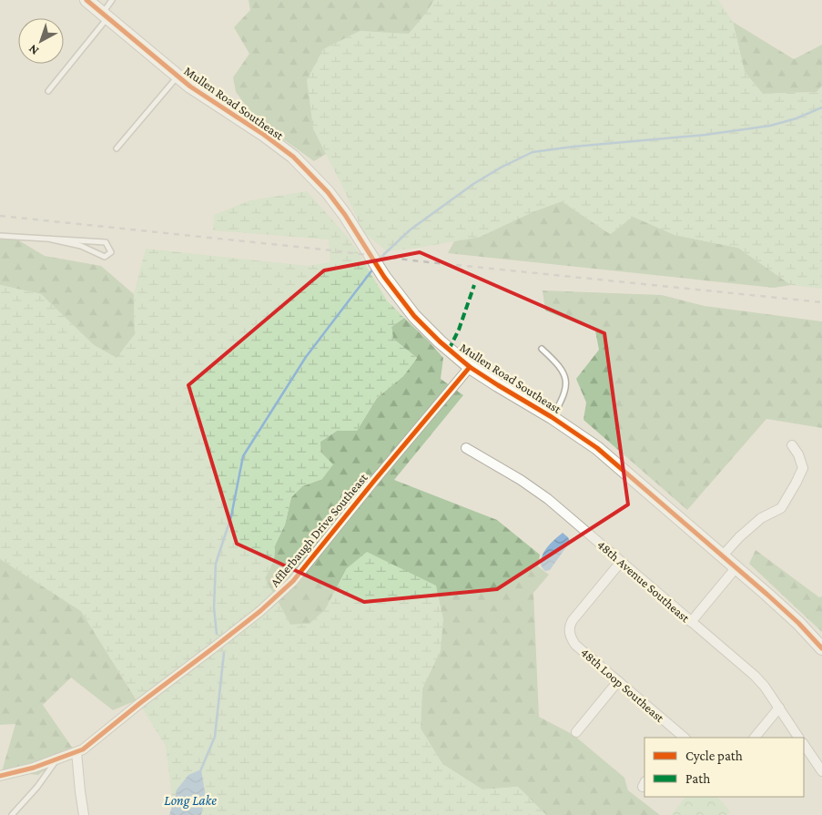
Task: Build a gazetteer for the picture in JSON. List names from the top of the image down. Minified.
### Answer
{"streets":{"street":["Mullen Road Southeast","Afflerbaugh Drive Southeast","48th Avenue Southeast","48th Loop Southeast"]},"crossings":[["Mullen Road Southeast","Afflerbaugh Drive Southeast"],["48th Avenue Southeast","48th Loop Southeast"]],"water":["Long Lake"],"legend":["Cycle path","Path"],"north":"bottom left"}
